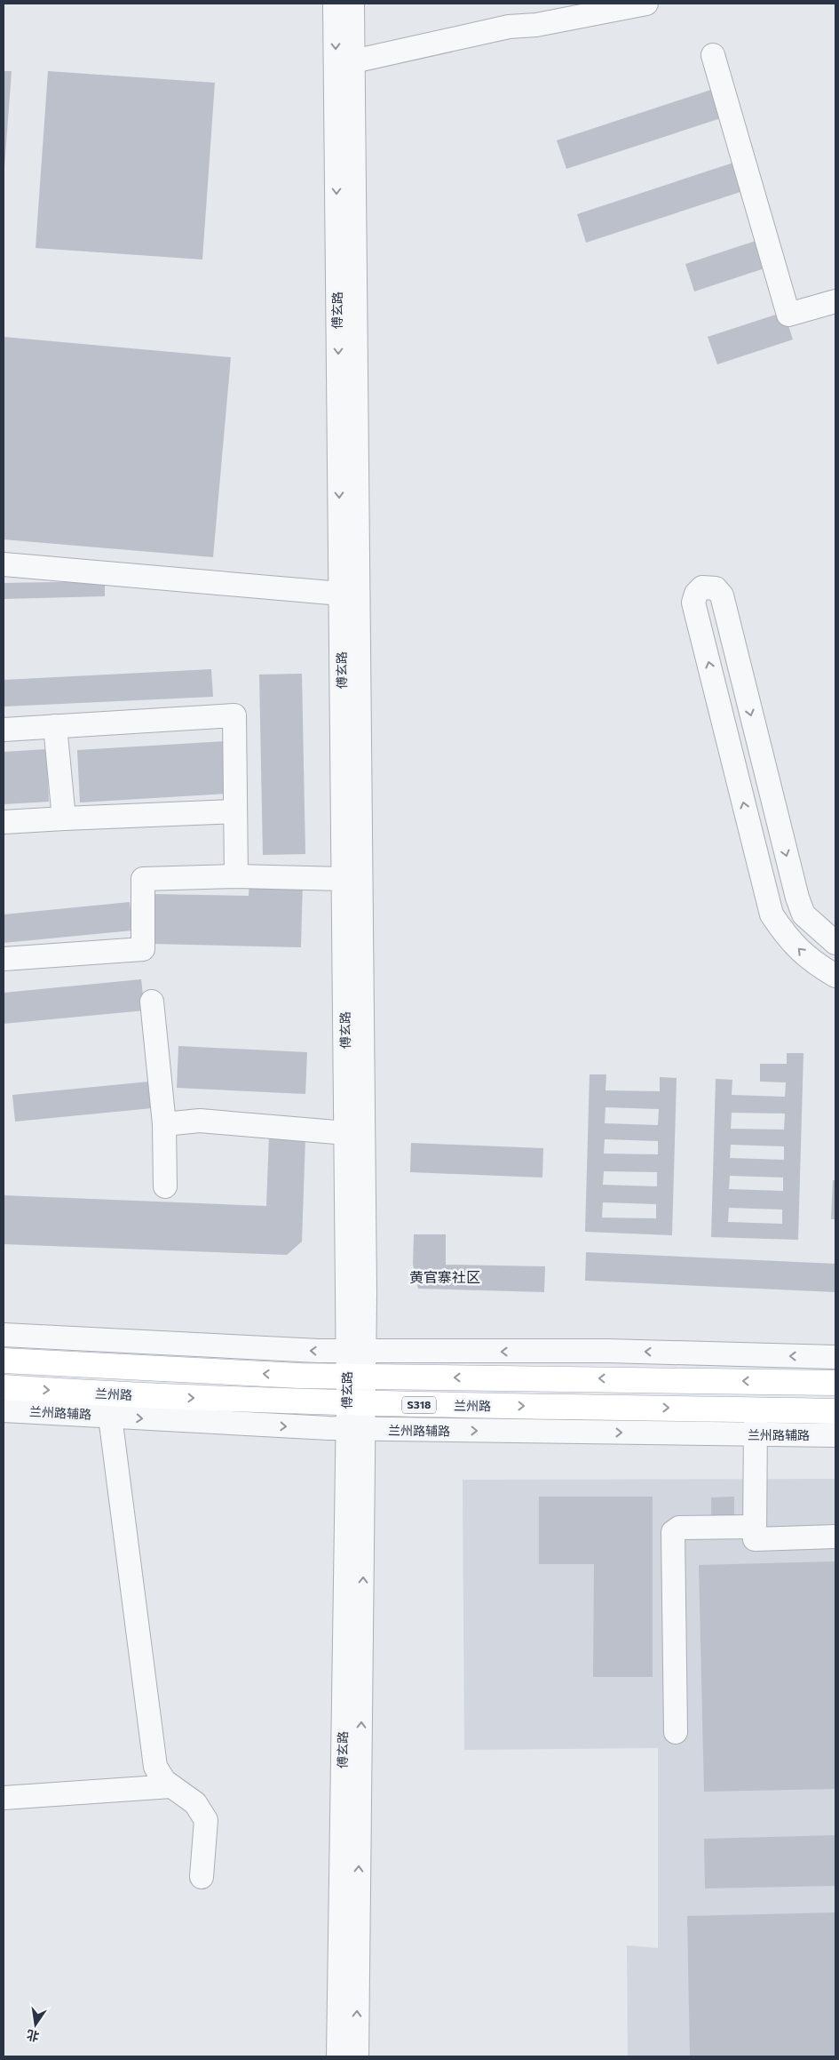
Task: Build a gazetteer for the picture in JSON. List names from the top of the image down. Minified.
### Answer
{"streets":{"main road":["兰州路","S318"],"street":["傅玄路","兰州路辅路"]},"crossings":[["傅玄路","兰州路"],["傅玄路","兰州路辅路"]],"districts":["黄官寨社区"],"north":"bottom"}
